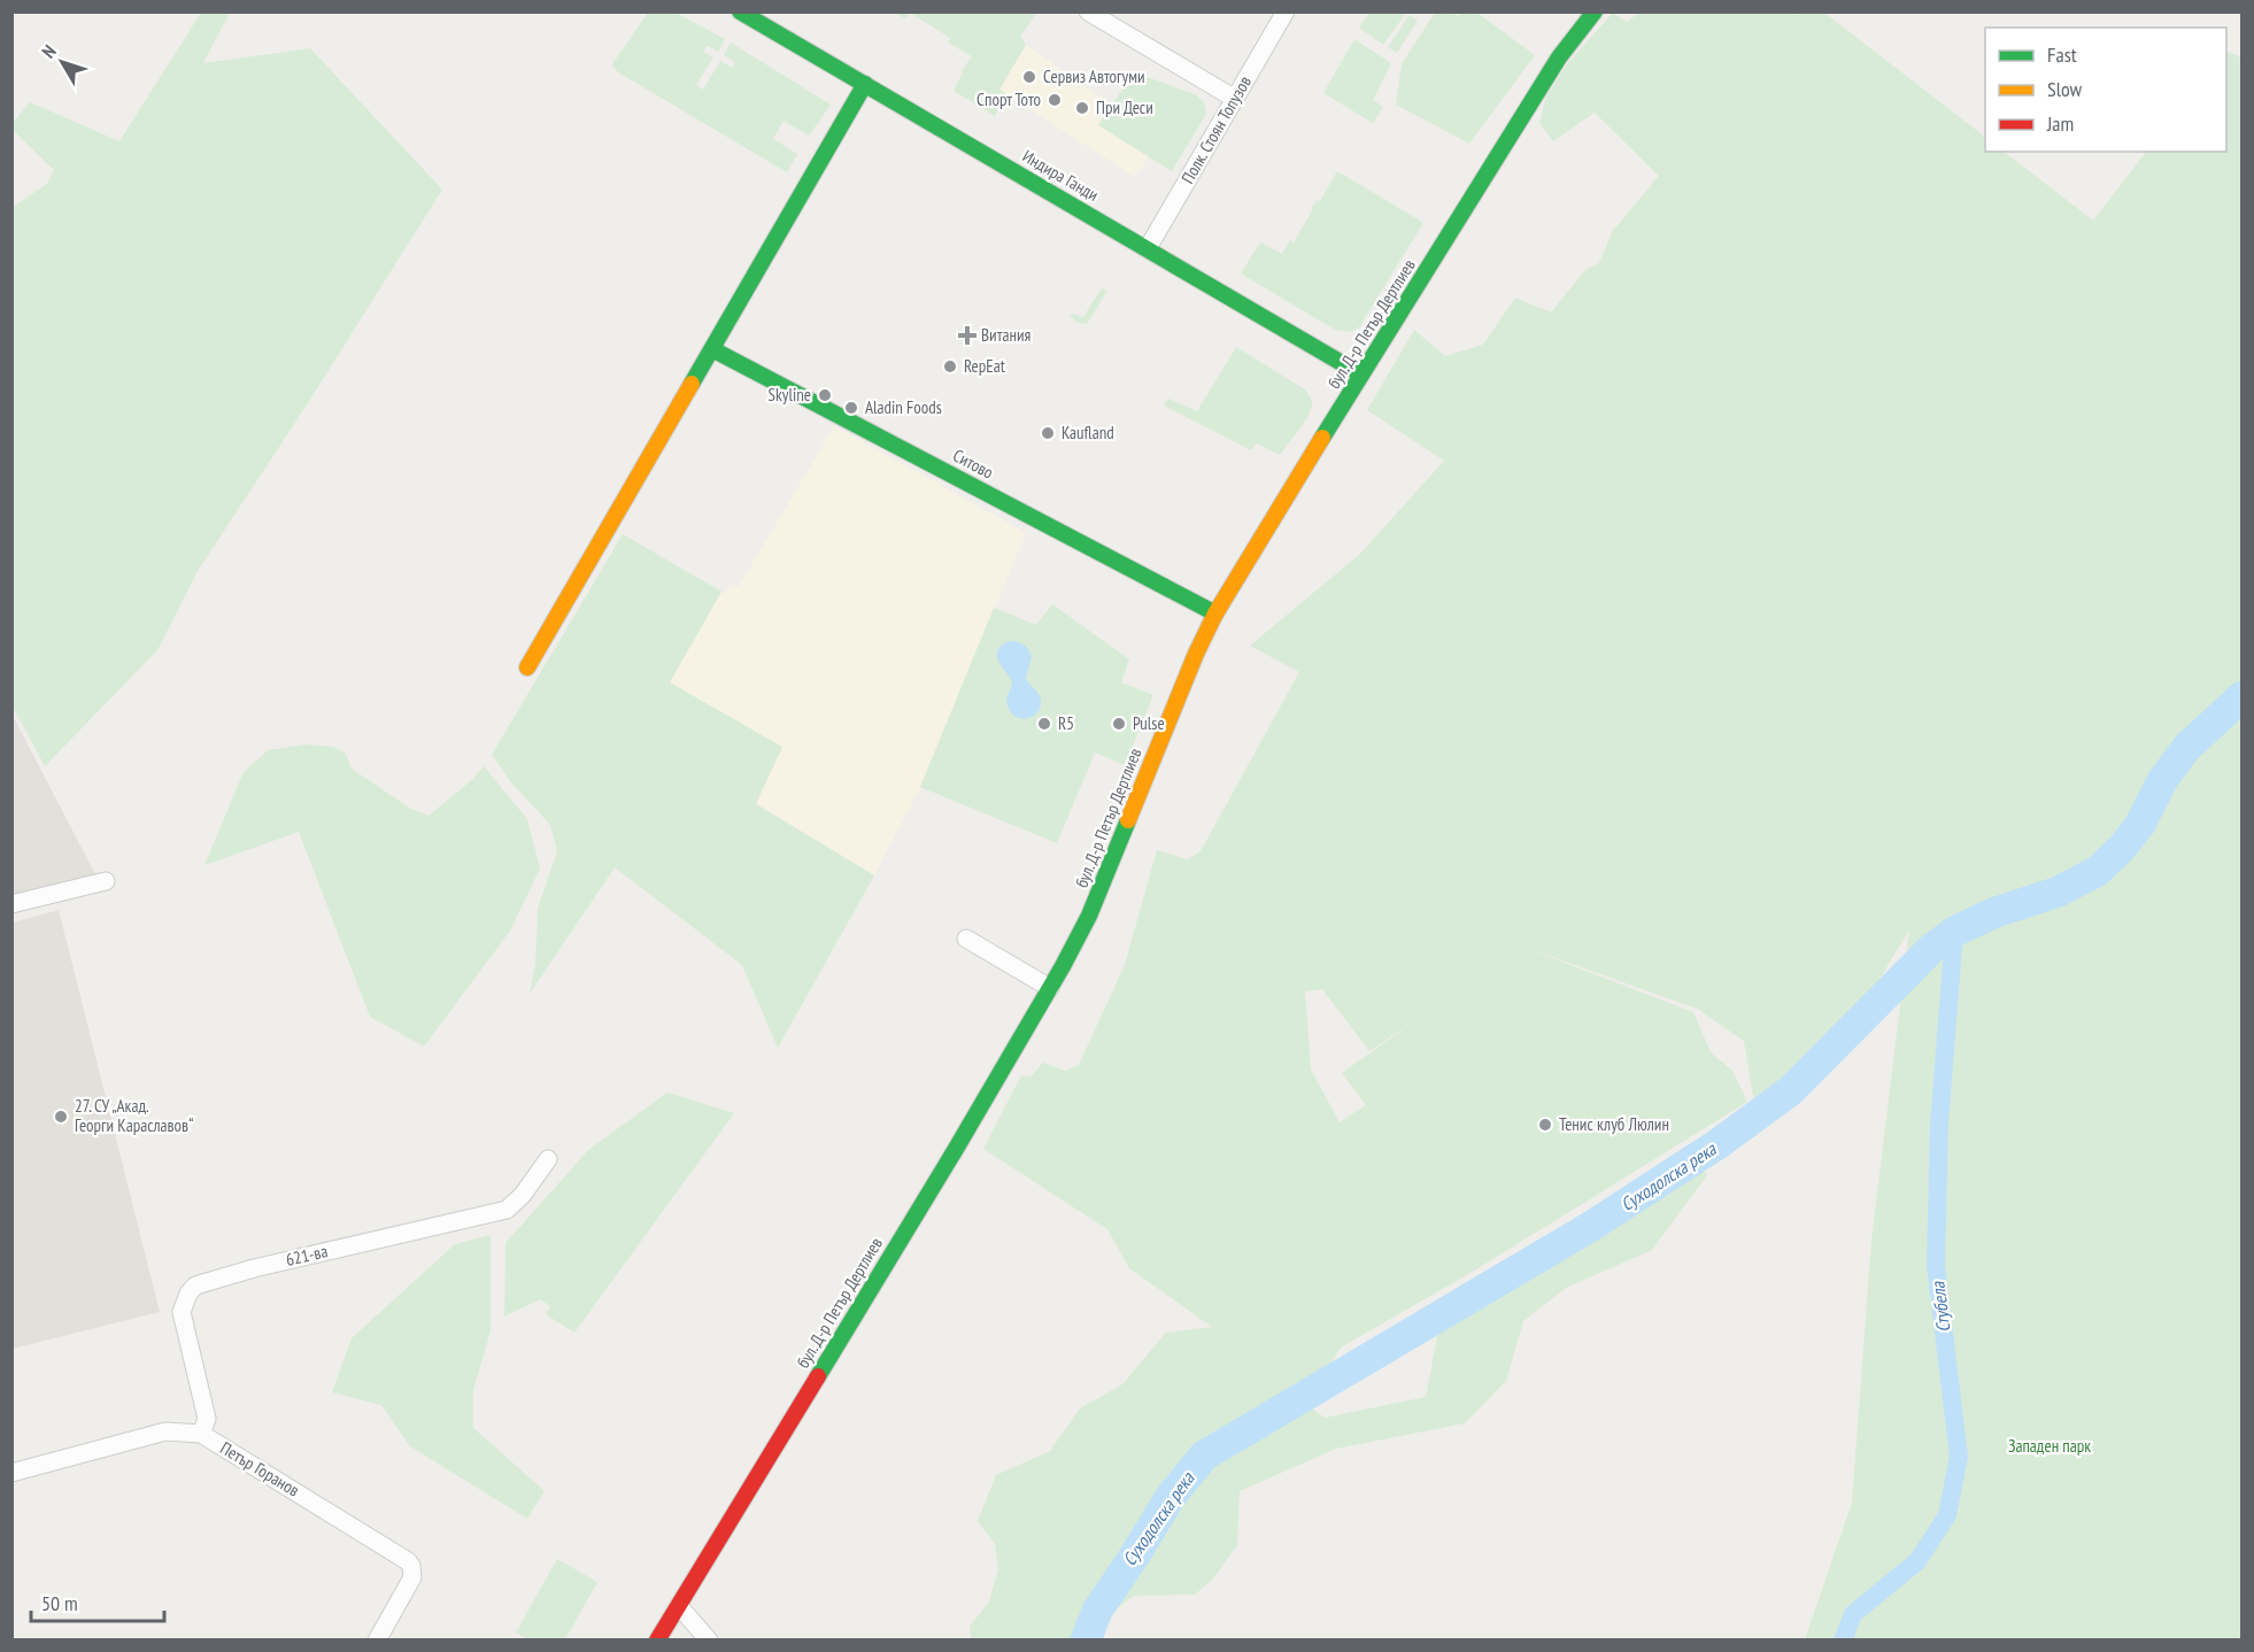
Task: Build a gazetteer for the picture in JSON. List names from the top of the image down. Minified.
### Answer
{"streets":{"street":["Полк. Стоян Топузов","Индира Ганди","бул. Д-р Петър Дертлиев","Ситово","621-ва","Петър Горанов"]},"crossings":[["Полк. Стоян Топузов","Индира Ганди"],["Индира Ганди","бул. Д-р Петър Дертлиев"],["бул. Д-р Петър Дертлиев","Ситово"],["621-ва","Петър Горанов"]],"water":["Суходолска река","Стубела"],"parks":["Западен парк"],"places":{"other":["Сервиз Автогуми","Спорт Тото","При Деси","RepEat","Skyline","Aladin Foods","Kaufland","R5","Pulse","27. СУ „Акад. Георги Караславов“","Тенис клуб Люлин"],"health":["Витания"]},"legend":["Fast","Slow","Jam"],"scale_bar":"50 m","north":"top left"}
